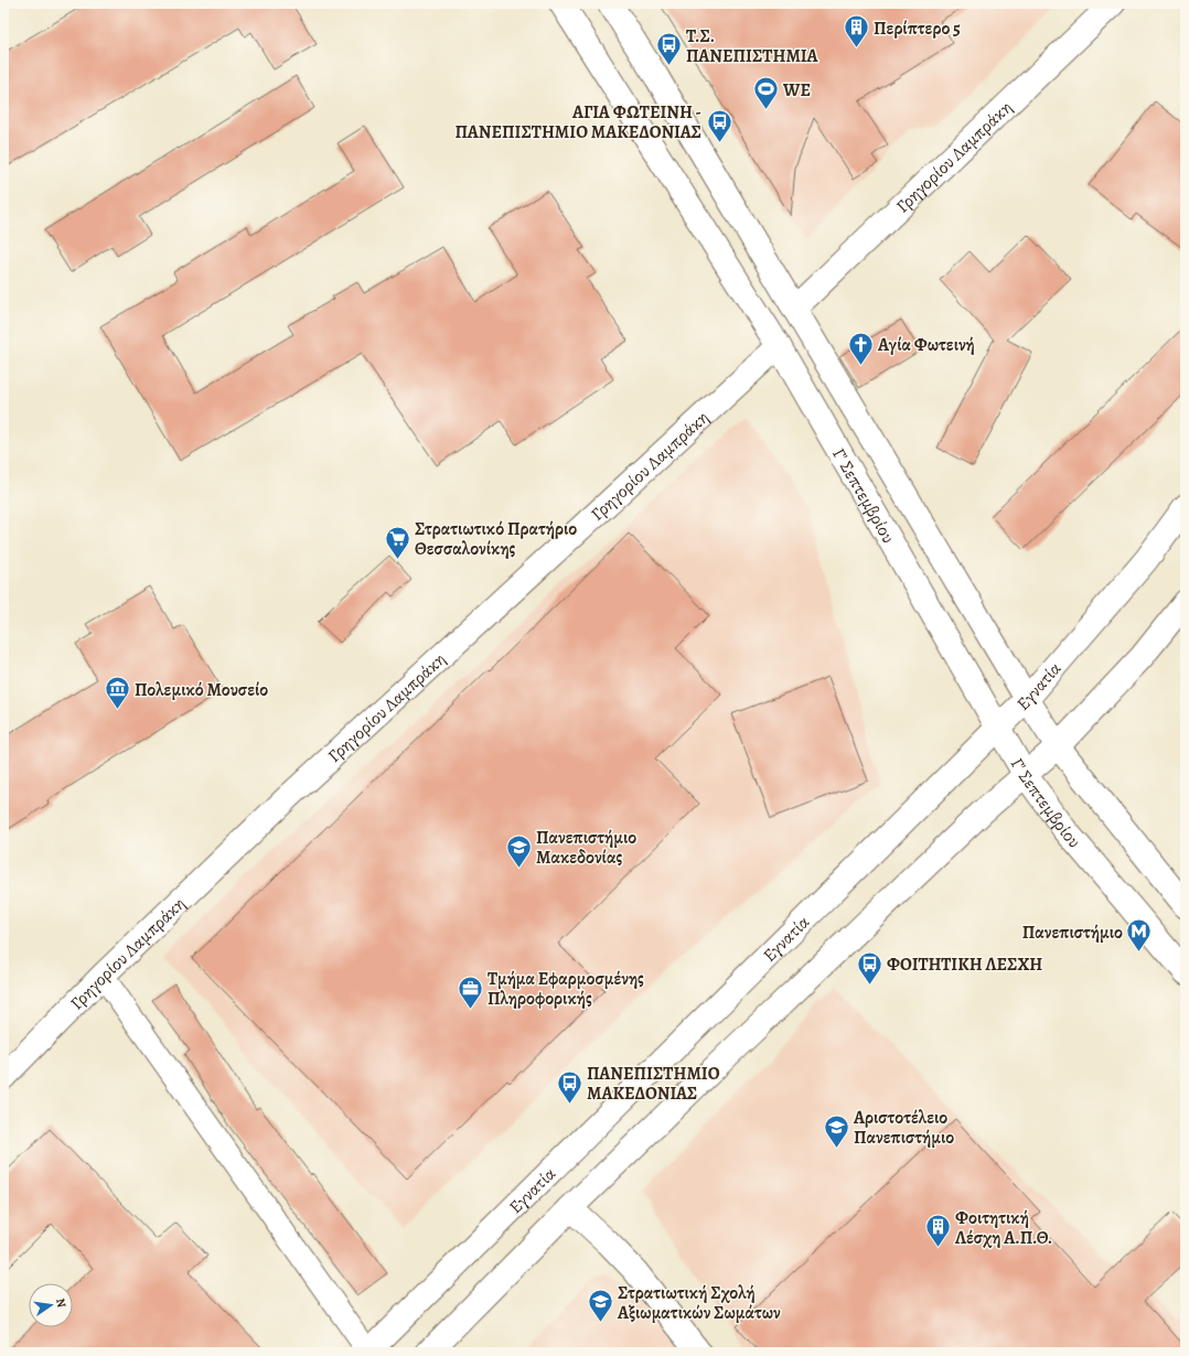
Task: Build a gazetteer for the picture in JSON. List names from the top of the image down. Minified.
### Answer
{"streets":{"main road":["Γρηγορίου Λαμπράκη","Γ' Σεπτεμβρίου","Εγνατία"]},"crossings":[["Γρηγορίου Λαμπράκη","Γ' Σεπτεμβρίου"],["Γ' Σεπτεμβρίου","Εγνατία"]],"places":{"building":["Περίπτερο 5","Φοιτητική Λέσχη Α.Π.Θ."],"bus stop":["Τ.Σ. ΠΑΝΕΠΙΣΤΗΜΙΑ","ΑΓΙΑ ΦΩΤΕΙΝΗ - ΠΑΝΕΠΙΣΤΗΜΙΟ ΜΑΚΕΔΟΝΙΑΣ","ΦΟΙΤΗΤΙΚΗ ΛΕΣΧΗ","ΠΑΝΕΠΙΣΤΗΜΙΟ ΜΑΚΕΔΟΝΙΑΣ"],"sports":["WE"],"church":["Αγία Φωτεινή"],"supermarket":["Στρατιωτικό Πρατήριο Θεσσαλονίκης"],"museum":["Πολεμικό Μουσείο"],"school or university":["Πανεπιστήμιο Μακεδονίας","Αριστοτέλειο Πανεπιστήμιο","Στρατιωτική Σχολή Αξιωματικών Σωμάτων"],"metro station":["Πανεπιστήμιο"],"office":["Τμήμα Εφαρμοσμένης Πληροφορικής"]},"north":"right"}
